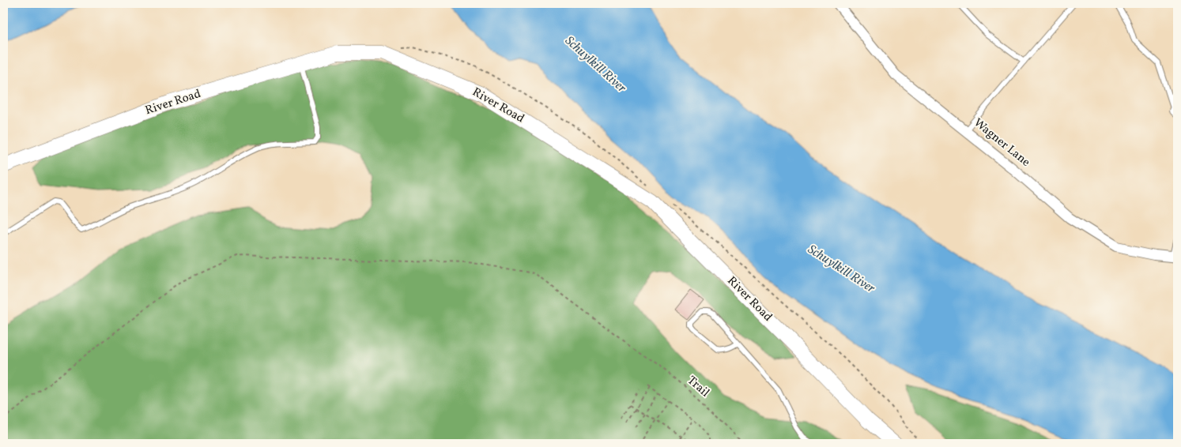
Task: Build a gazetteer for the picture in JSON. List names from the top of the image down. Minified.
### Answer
{"streets":{"street":["River Road","Wagner Lane"],"path":["Trail"]},"water":["Schuylkill River"]}
